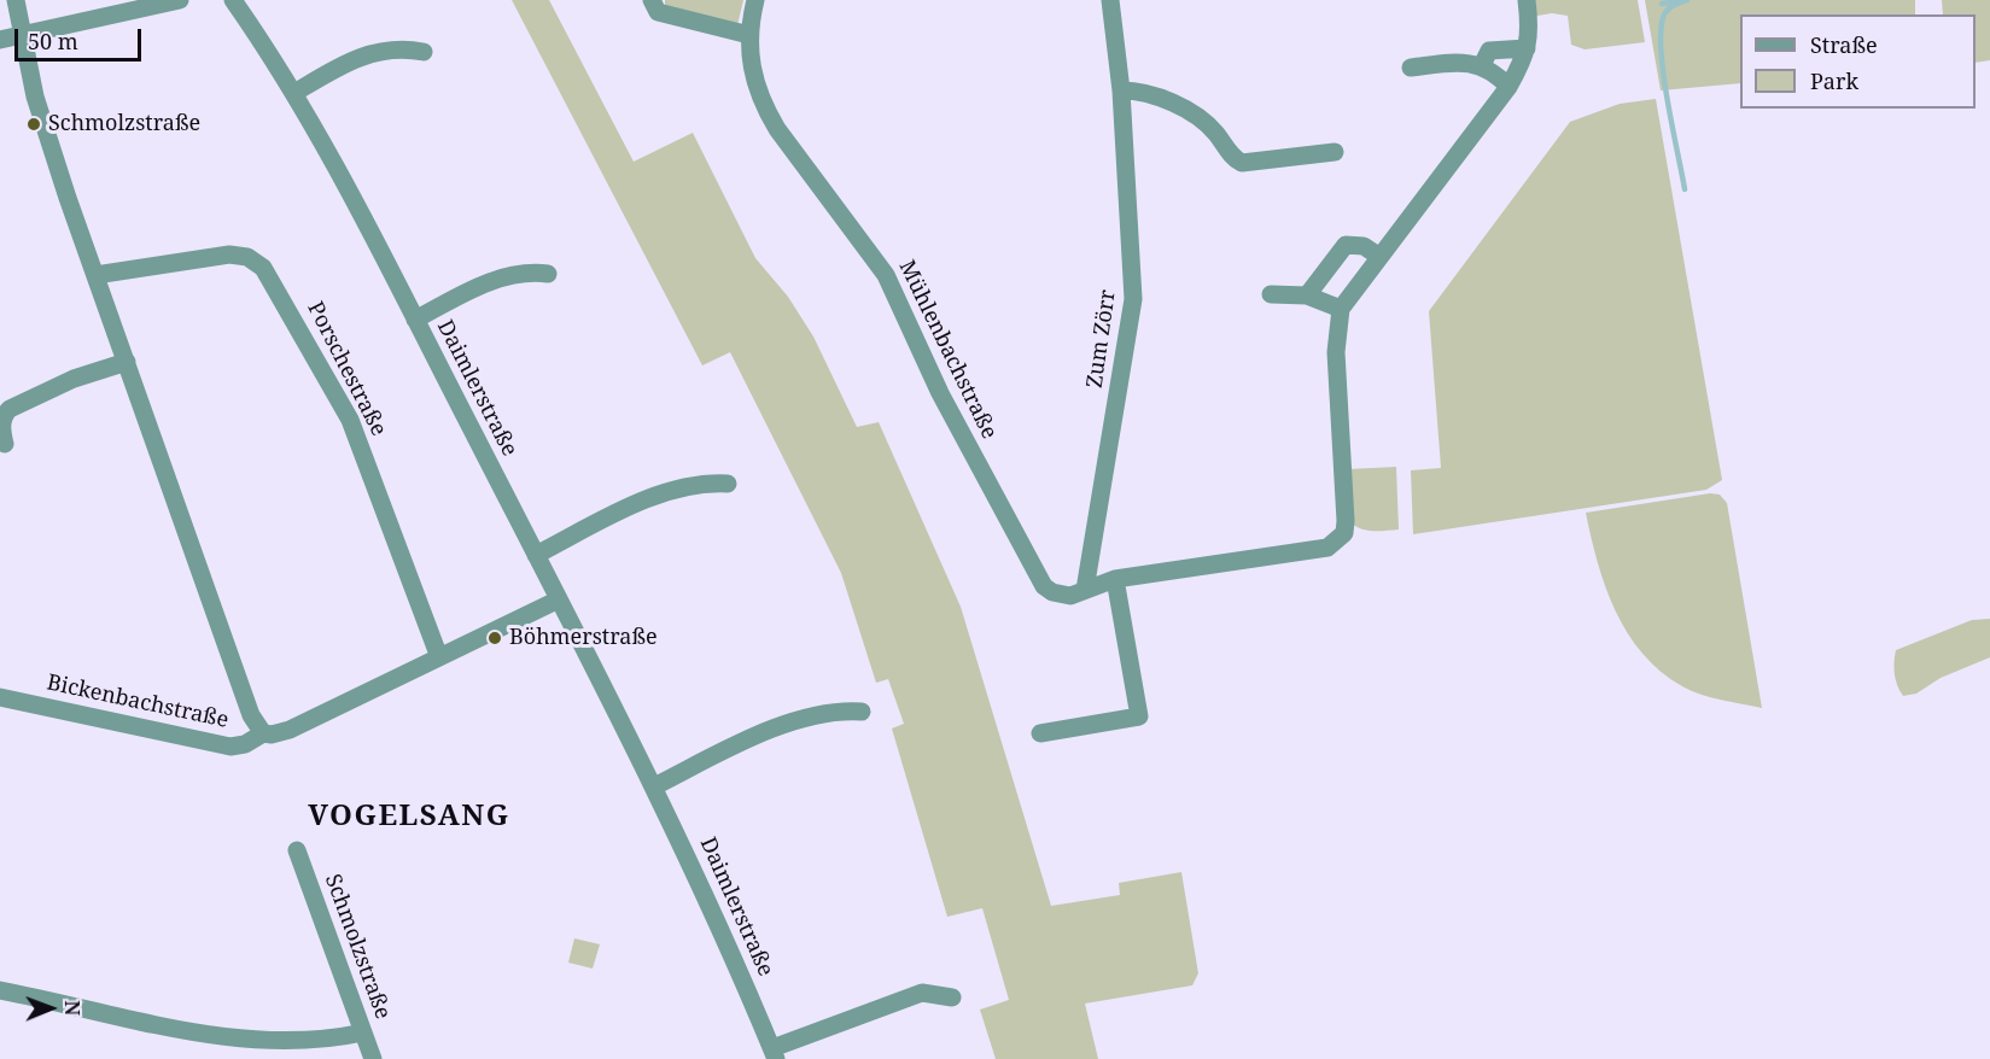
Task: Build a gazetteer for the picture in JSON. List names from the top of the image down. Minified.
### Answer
{"streets":{"street":["Zum Zörr","Mühlenbachstraße","Porschestraße","Daimlerstraße","Bickenbachstraße","Schmolzstraße"]},"crossings":[["Zum Zörr","Mühlenbachstraße"]],"districts":["VOGELSANG"],"places":["Schmolzstraße","Böhmerstraße"],"legend":["Straße","Park"],"scale_bar":"50 m","north":"right"}
